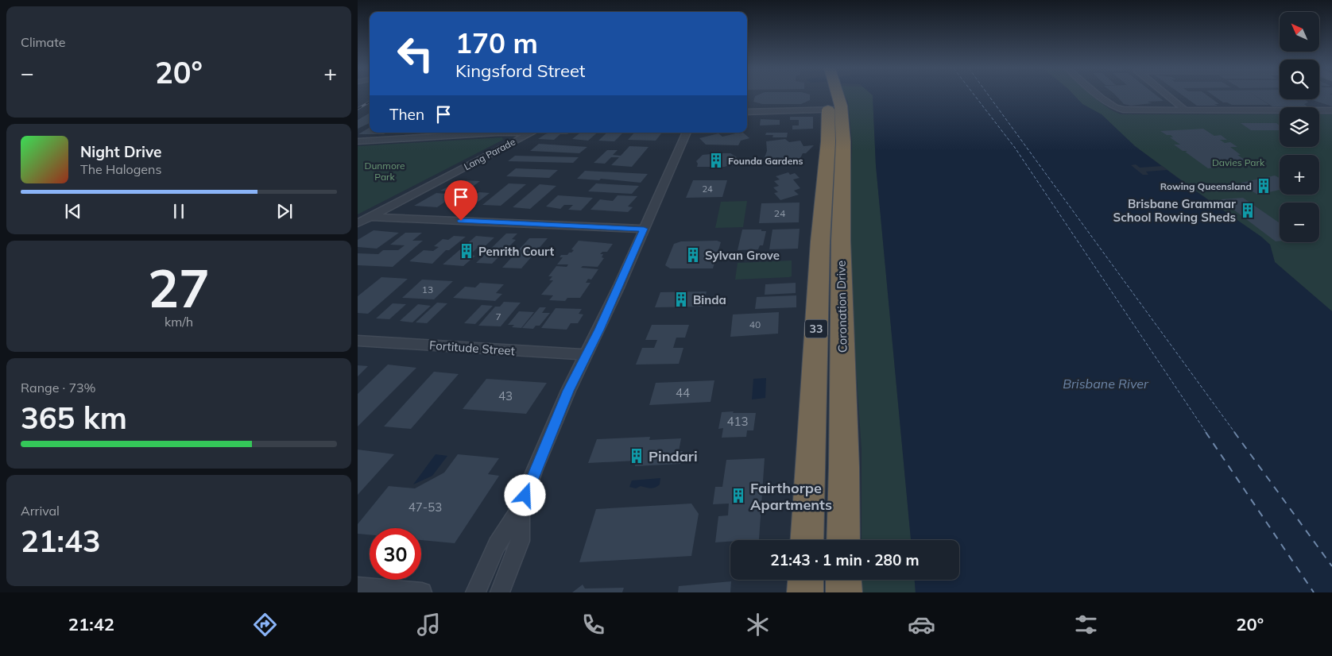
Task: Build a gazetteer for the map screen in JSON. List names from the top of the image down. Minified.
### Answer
{"streets":{"highway":["Coronation Drive","33"],"street":["Lang Parade","Fortitude Street"]},"water":["Brisbane River"],"parks":["Davies Park","Dunmore Park"],"places":{"building":["Founda Gardens","Rowing Queensland","Brisbane Grammar School Rowing Sheds","Penrith Court","Sylvan Grove","Binda","Pindari","Fairthorpe Apartments"]},"house_numbers":["24","24","13","7","40","44","43","413","47-53"],"north":"top left","page":{"tile":["Climate",["27","km/h"],["Range · 73%","365 km"],["Arrival","21:43"]],"map_buttons":["+","−"],"turn":["170 m","Kingsford Street"],"heat":["−","20°","+"],"then":"Then","song":["Night Drive","The Halogens"],"limit":"30","trip":"21:43 · 1 min · 280 m","tabs":["21:42","20°"]}}
